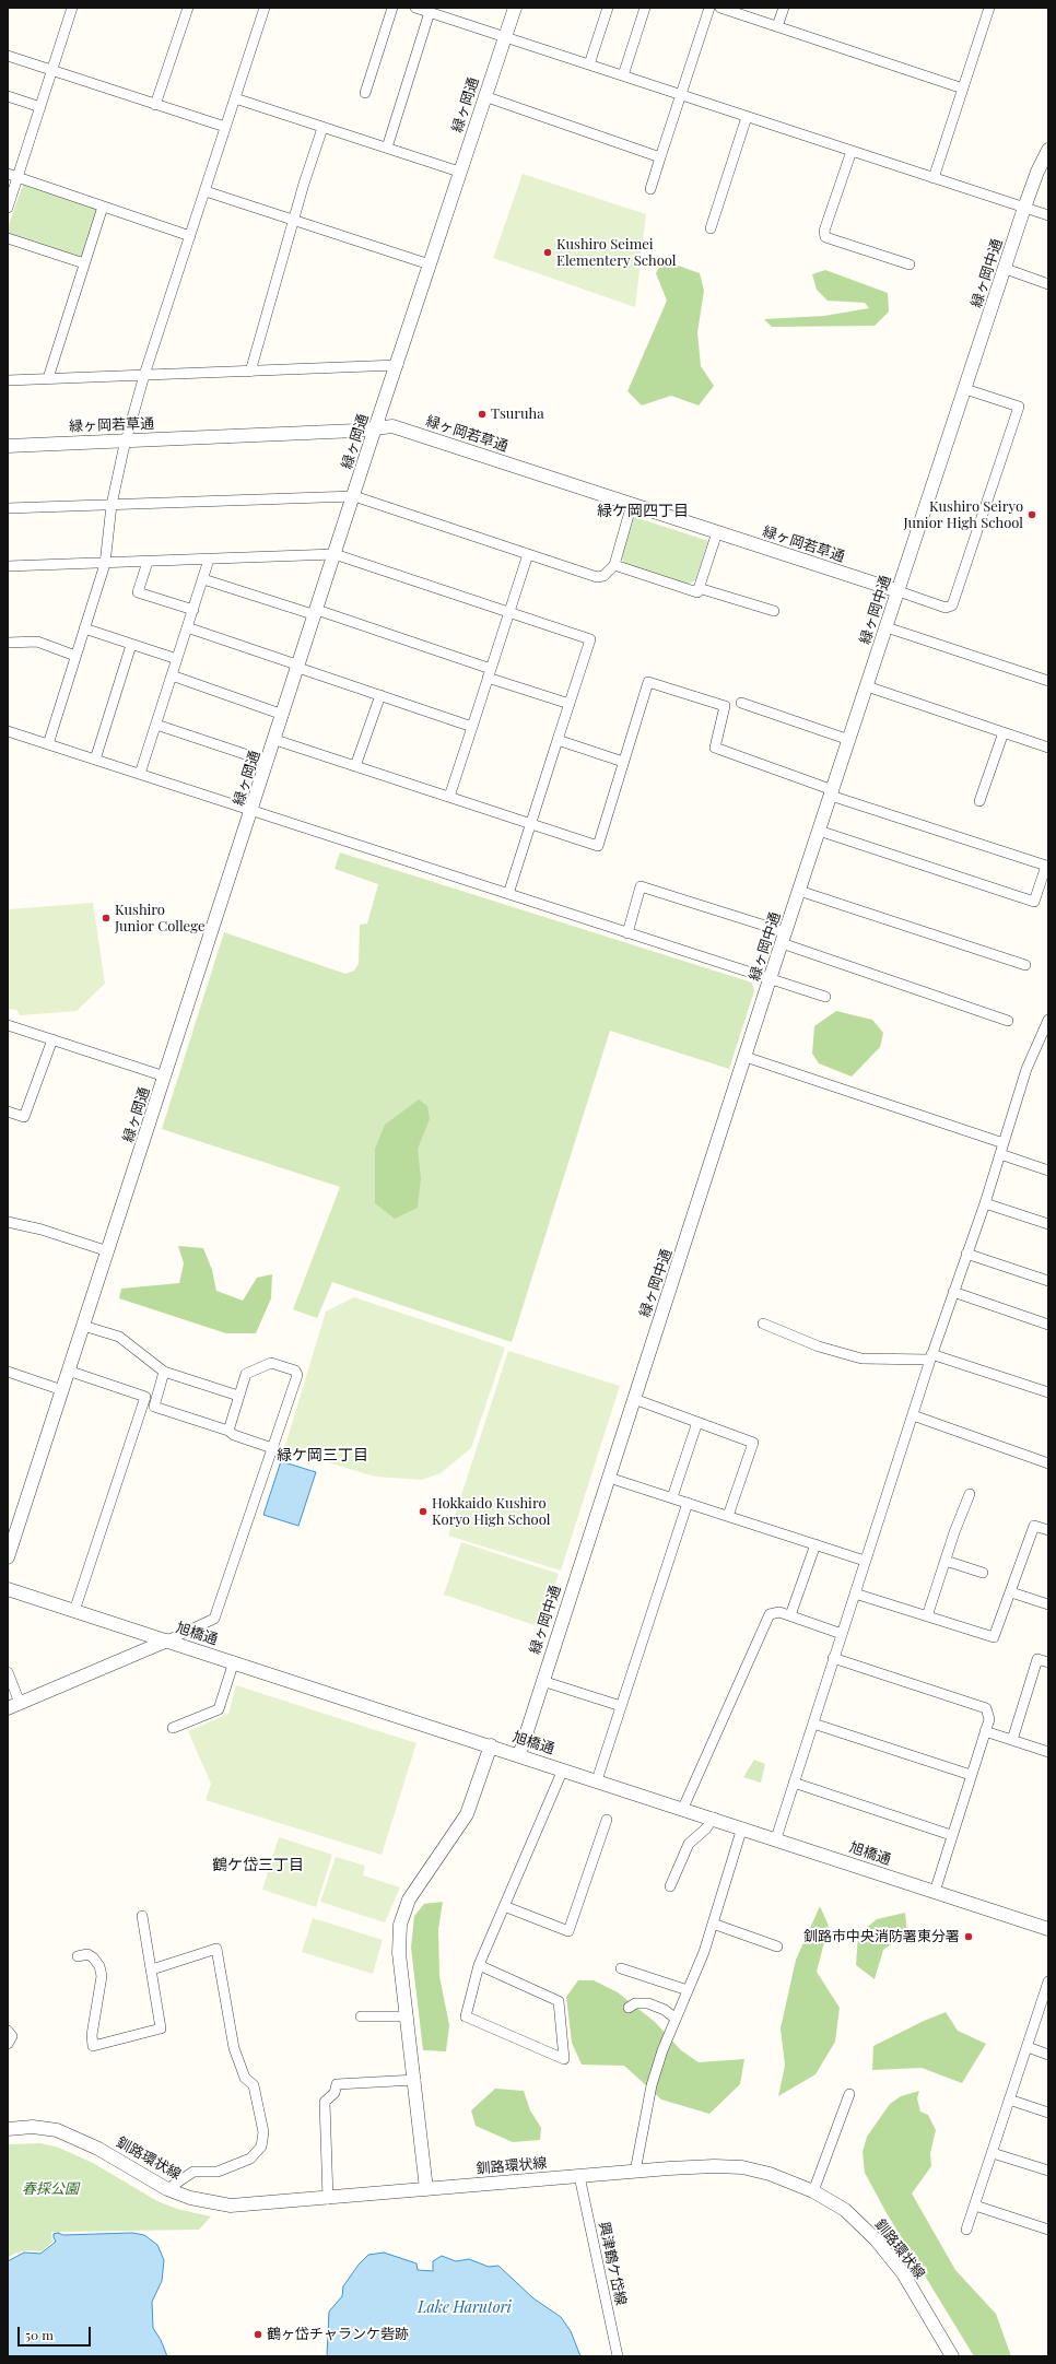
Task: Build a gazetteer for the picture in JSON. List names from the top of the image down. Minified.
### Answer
{"streets":{"street":["緑ヶ岡通","緑ヶ岡中通","緑ヶ岡若草通","旭橋通","釧路環状線","興津鶴ケ岱線"]},"crossings":[["緑ヶ岡通","緑ヶ岡若草通"],["緑ヶ岡中通","緑ヶ岡若草通"],["緑ヶ岡中通","旭橋通"],["釧路環状線","興津鶴ケ岱線"]],"districts":["緑ケ岡四丁目","緑ケ岡三丁目","鶴ケ岱三丁目"],"water":["Lake Harutori"],"parks":["春採公園"],"places":["Kushiro Seimei Elementery School","Tsuruha","Kushiro Seiryo Junior High School","Kushiro Junior College","Hokkaido Kushiro Koryo High School","釧路市中央消防署東分署","鶴ヶ岱チャランケ砦跡"],"scale_bar":"50 m"}
